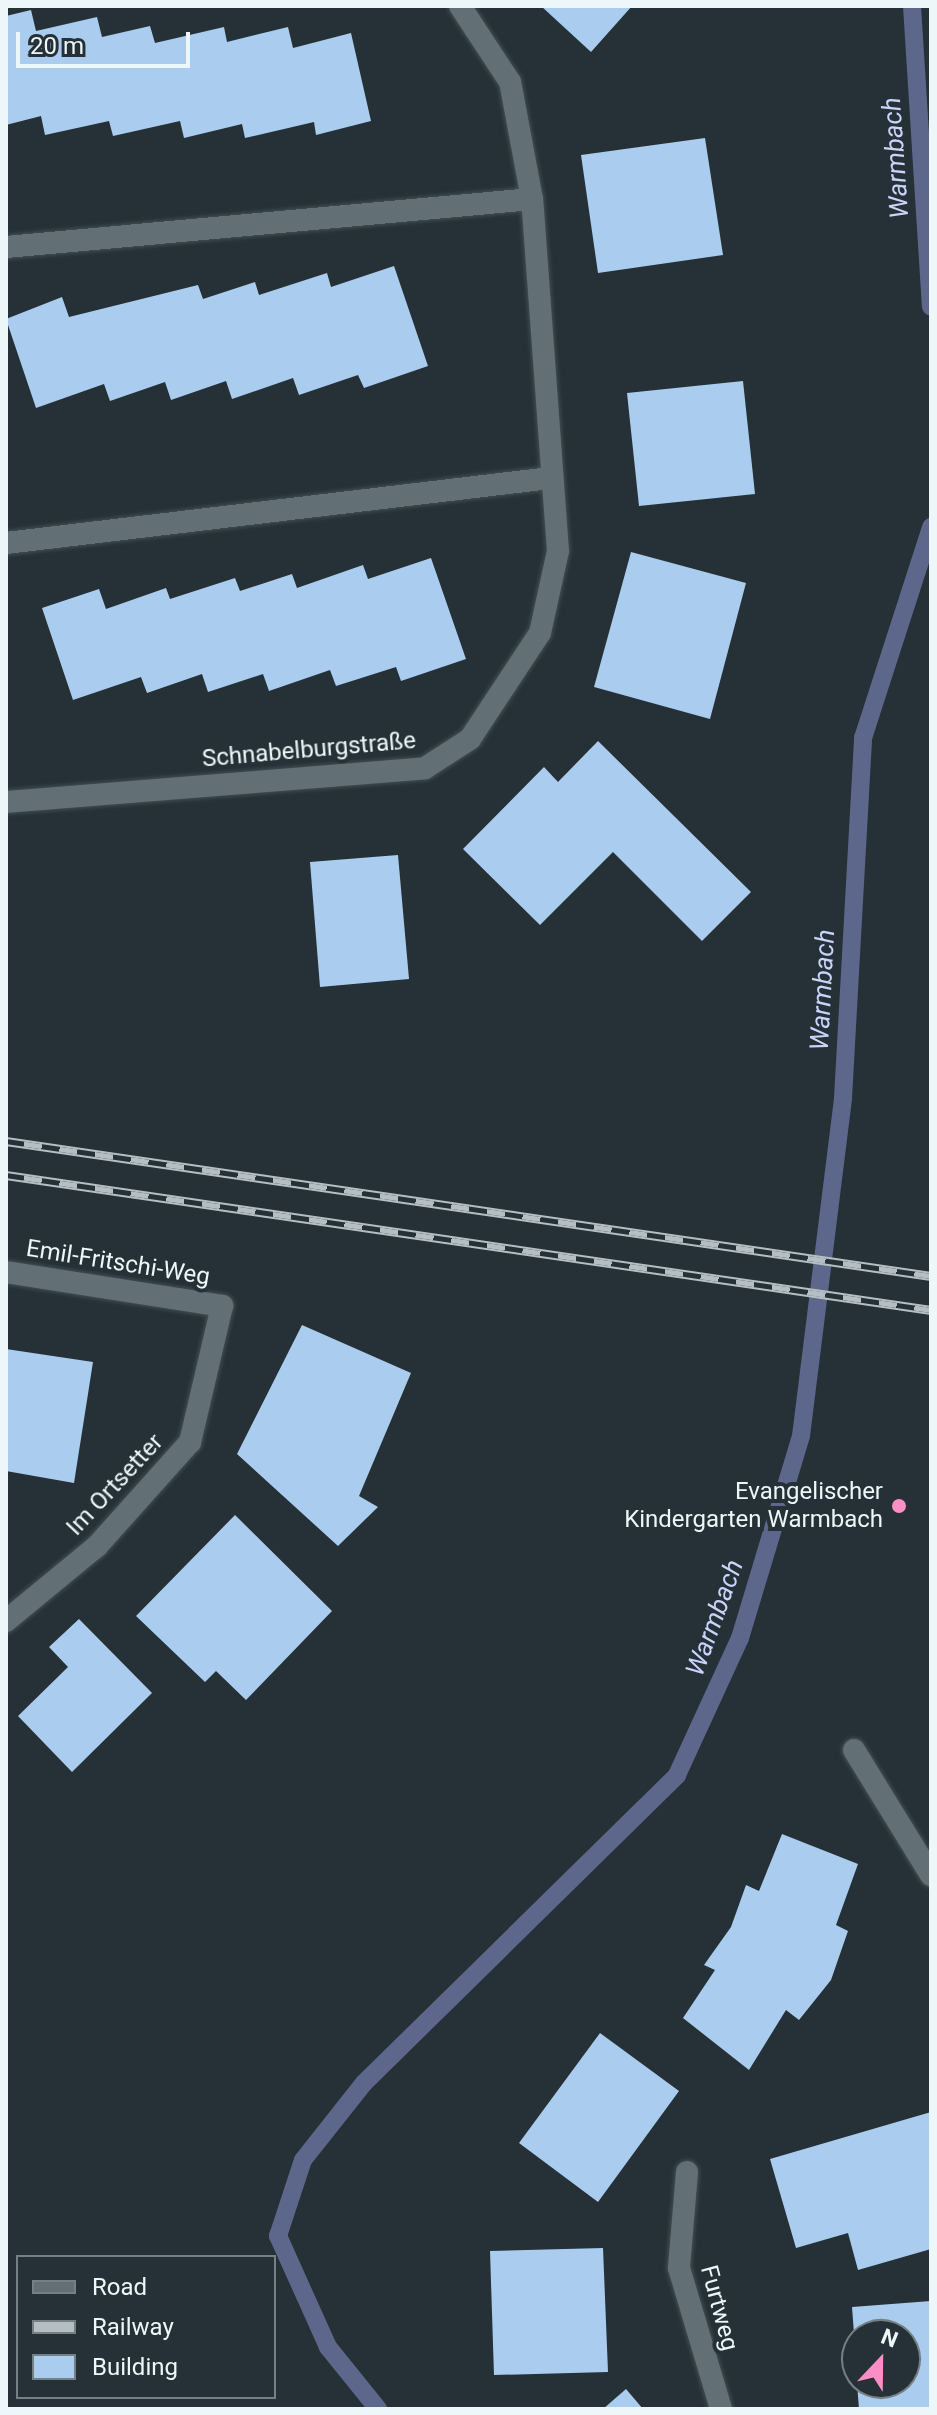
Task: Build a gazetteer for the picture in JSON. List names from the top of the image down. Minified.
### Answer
{"streets":{"street":["Schnabelburgstraße","Emil-Fritschi-Weg","Im Ortsetter","Furtweg"]},"crossings":[["Emil-Fritschi-Weg","Im Ortsetter"]],"water":["Warmbach"],"places":["Evangelischer Kindergarten Warmbach"],"legend":["Road","Railway","Building"],"scale_bar":"20 m","north":"top"}
